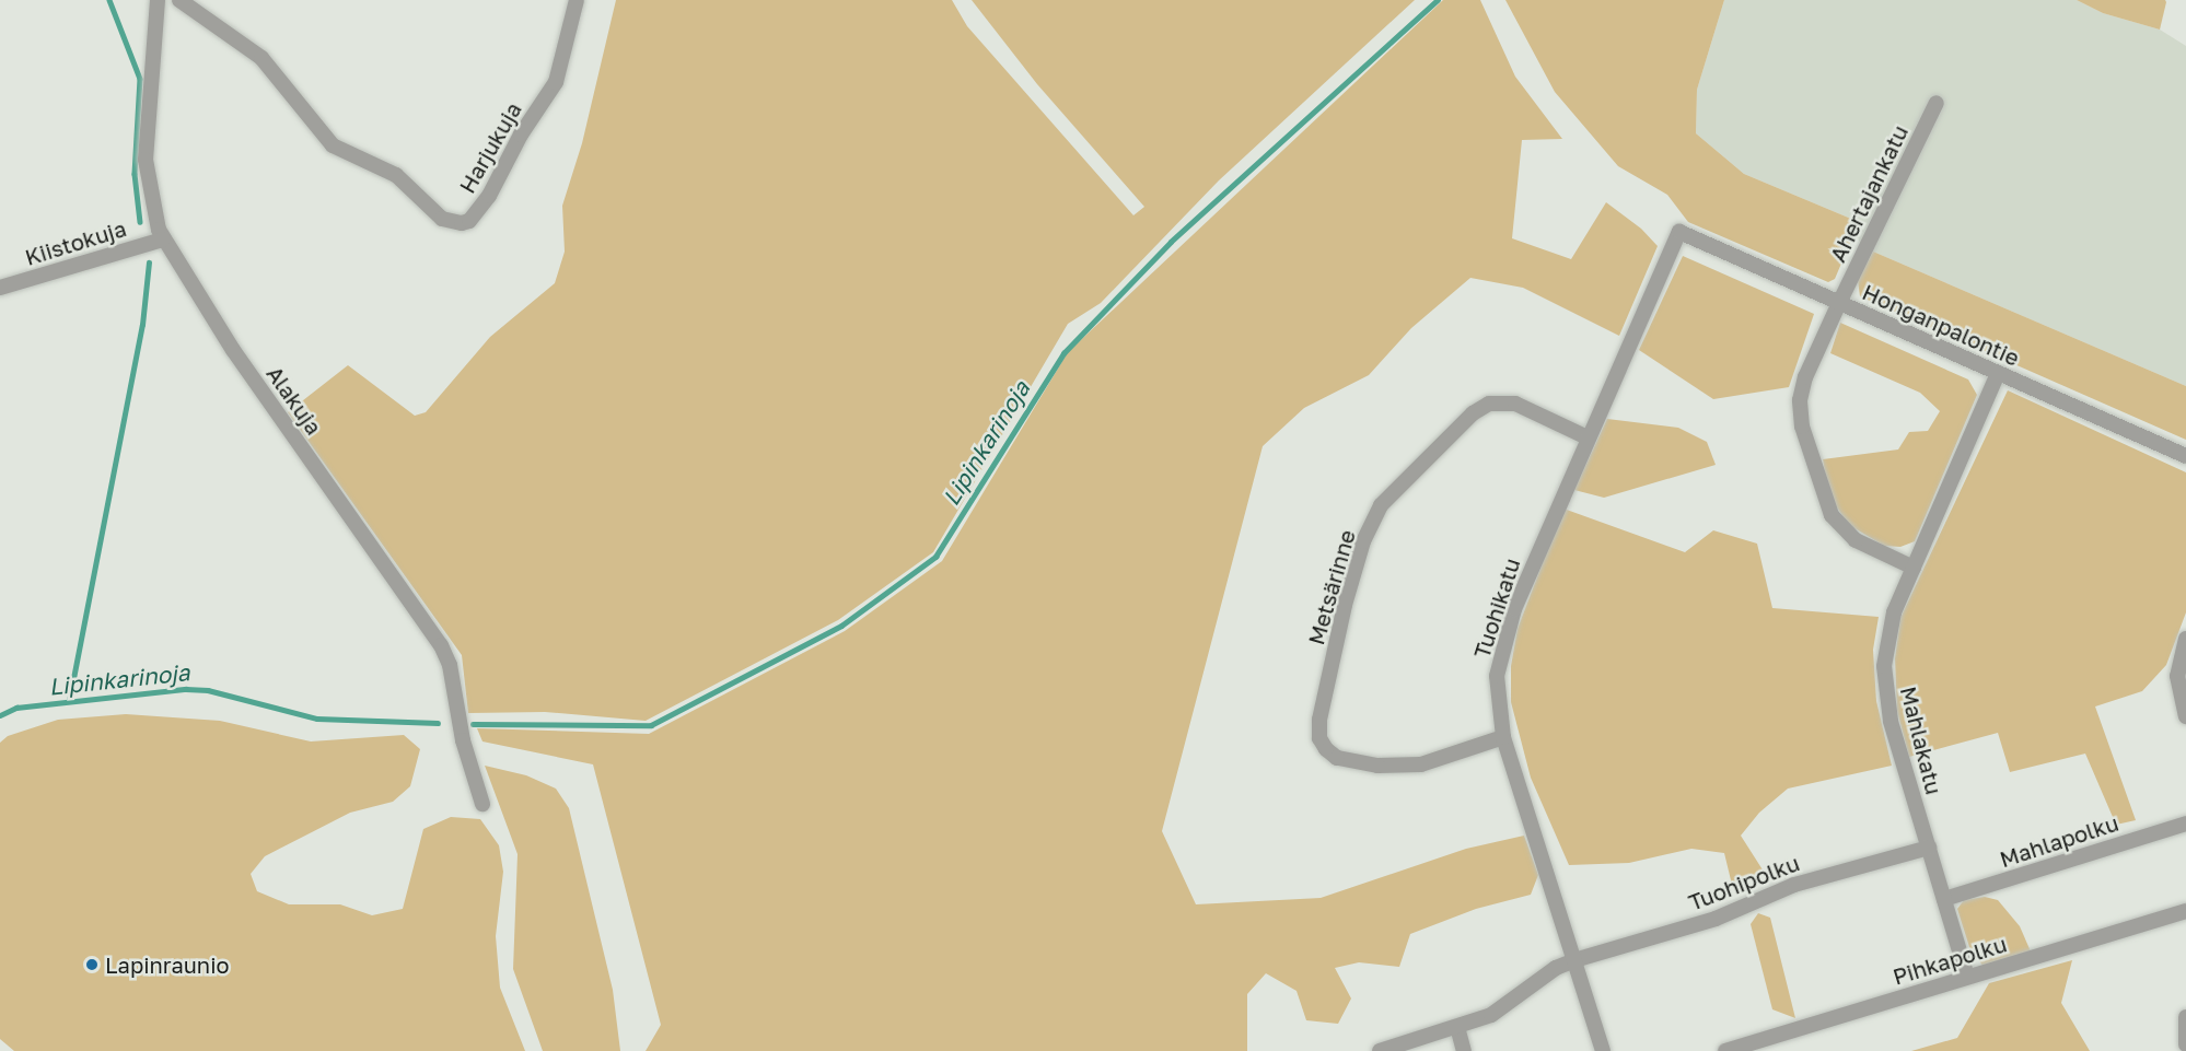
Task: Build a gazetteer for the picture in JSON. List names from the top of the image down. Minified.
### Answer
{"streets":{"street":["Harjukuja","Ahertajankatu","Kiistokuja","Honganpalontie","Alakuja","Metsärinne","Tuohikatu","Mahlakatu","Mahlapolku","Tuohipolku","Pihkapolku"]},"crossings":[["Ahertajankatu","Honganpalontie"],["Ahertajankatu","Mahlakatu"],["Kiistokuja","Alakuja"],["Honganpalontie","Tuohikatu"],["Honganpalontie","Mahlakatu"],["Metsärinne","Tuohikatu"],["Tuohikatu","Tuohipolku"],["Mahlakatu","Mahlapolku"],["Mahlakatu","Tuohipolku"],["Mahlakatu","Pihkapolku"]],"water":["Lipinkarinoja"],"places":["Lapinraunio"]}
